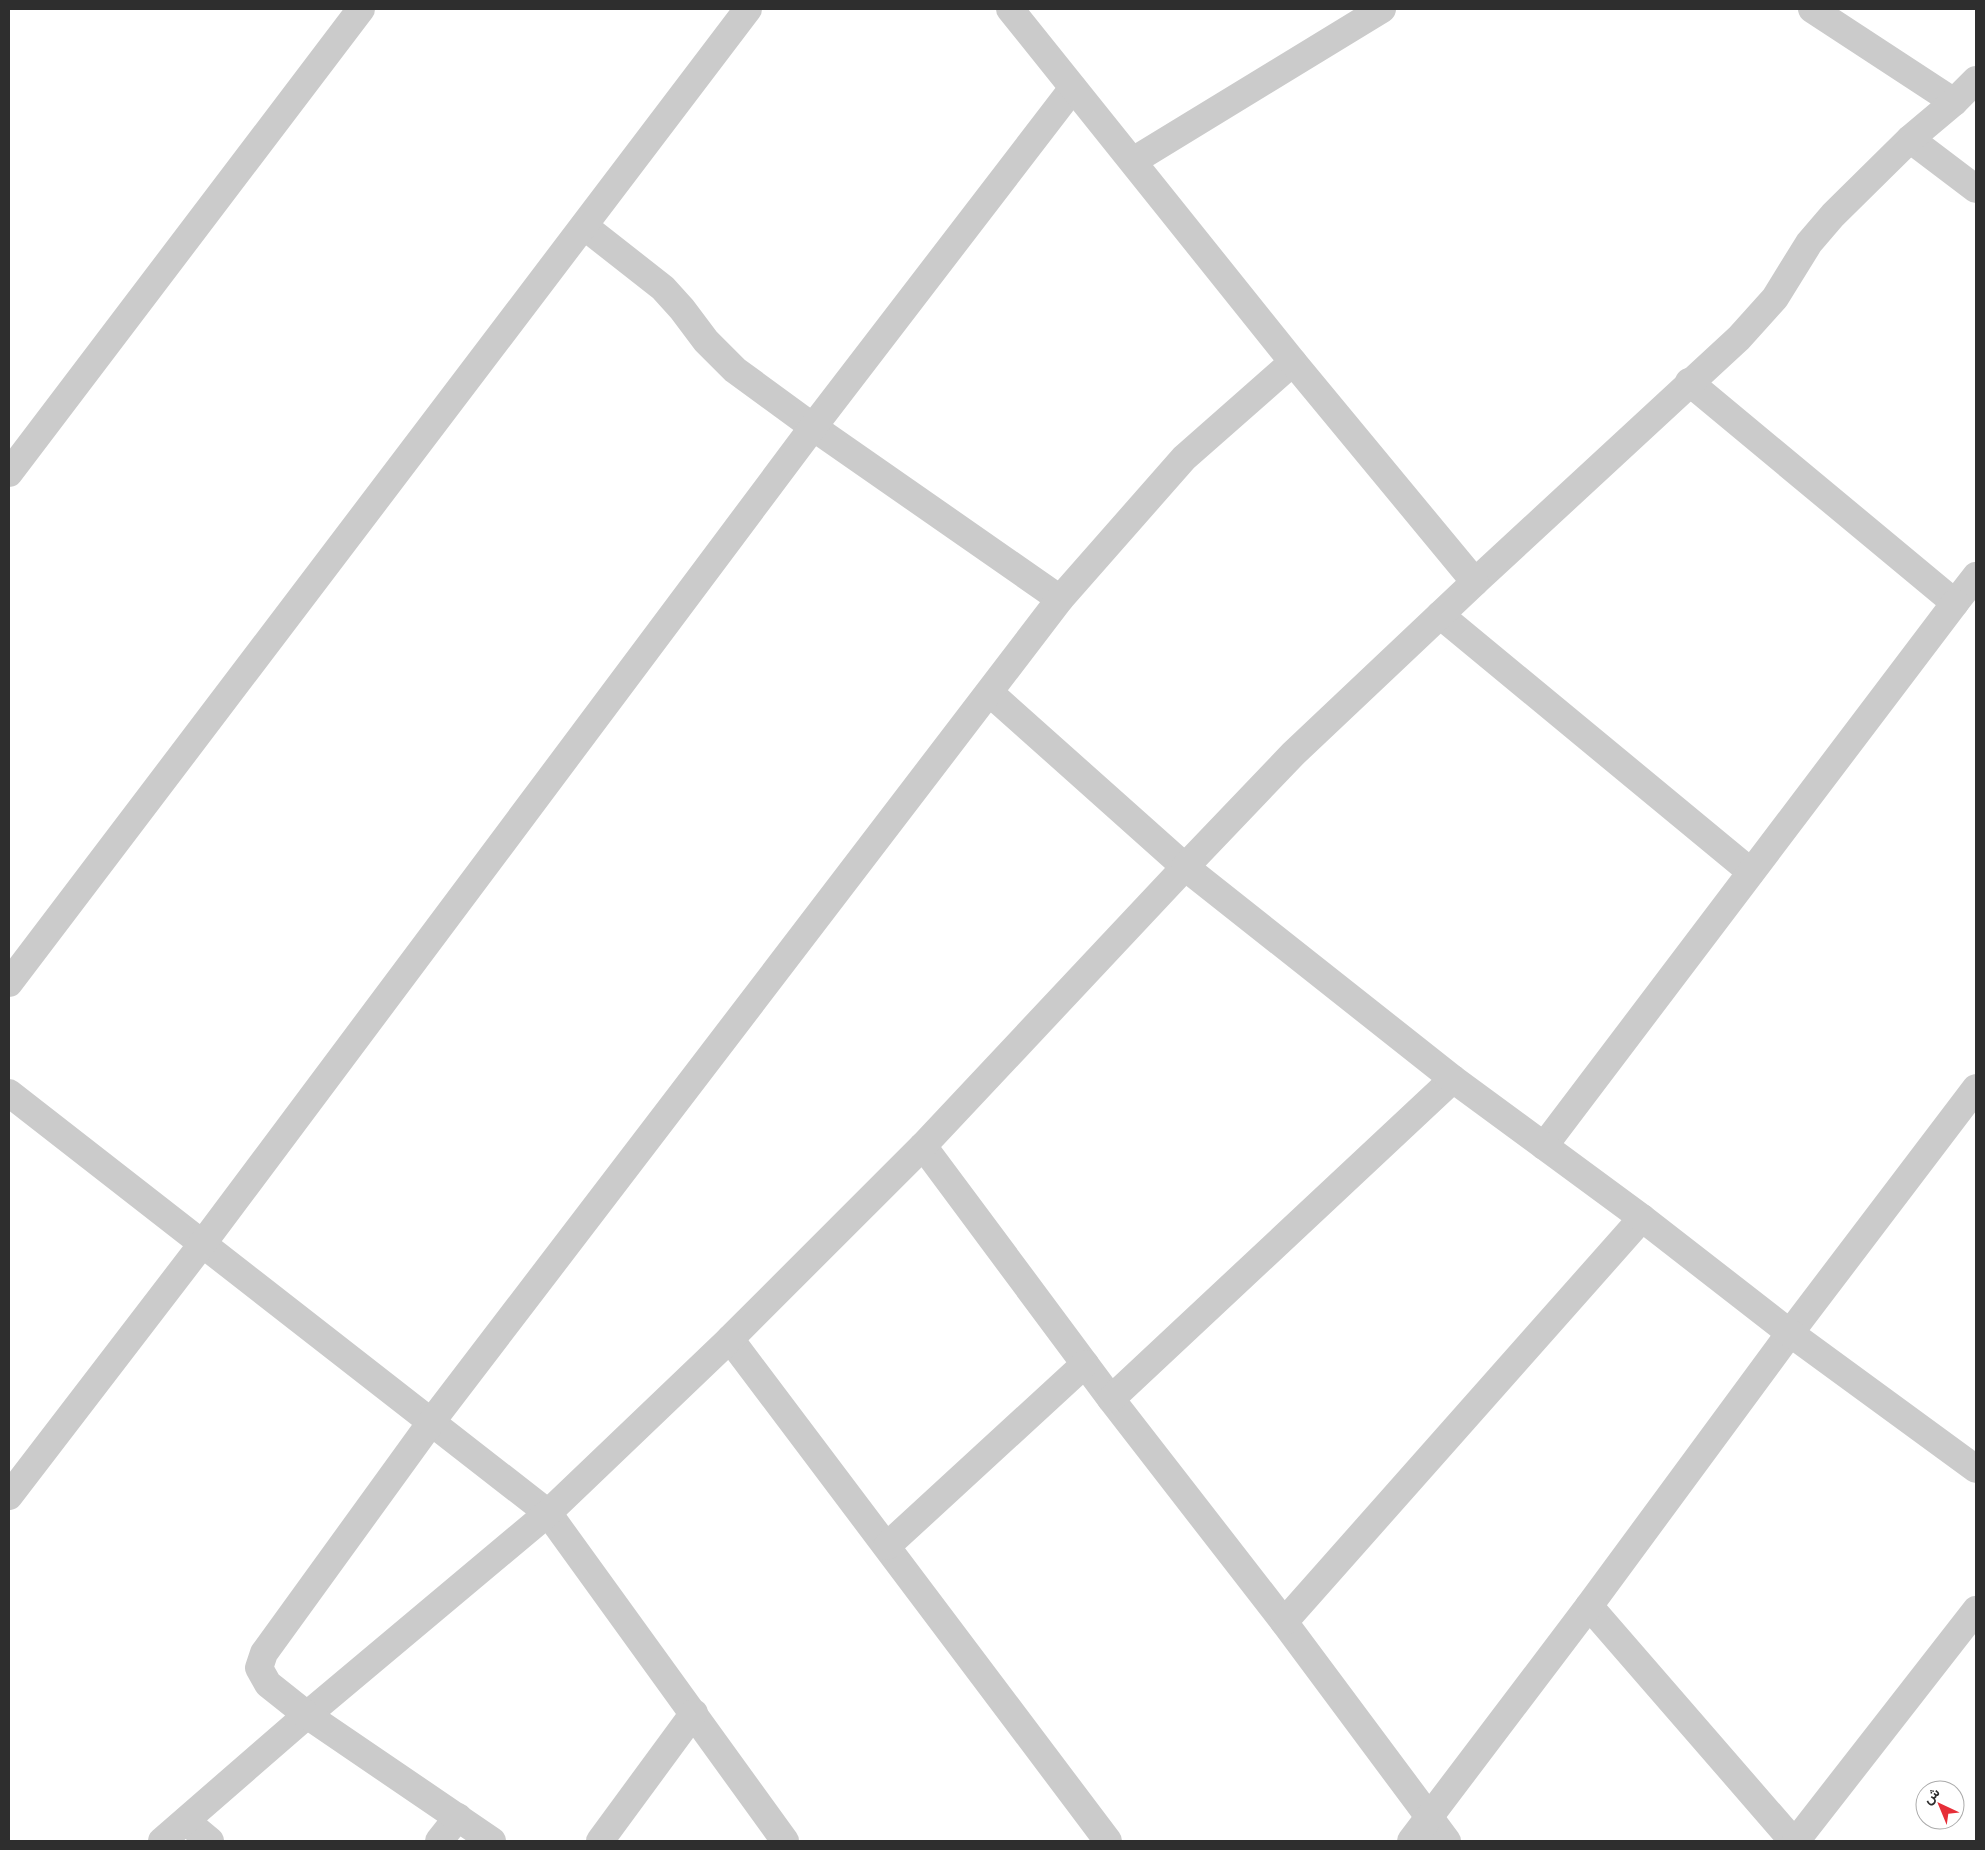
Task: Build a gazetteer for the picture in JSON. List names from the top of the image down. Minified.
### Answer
{"north":"top left"}
